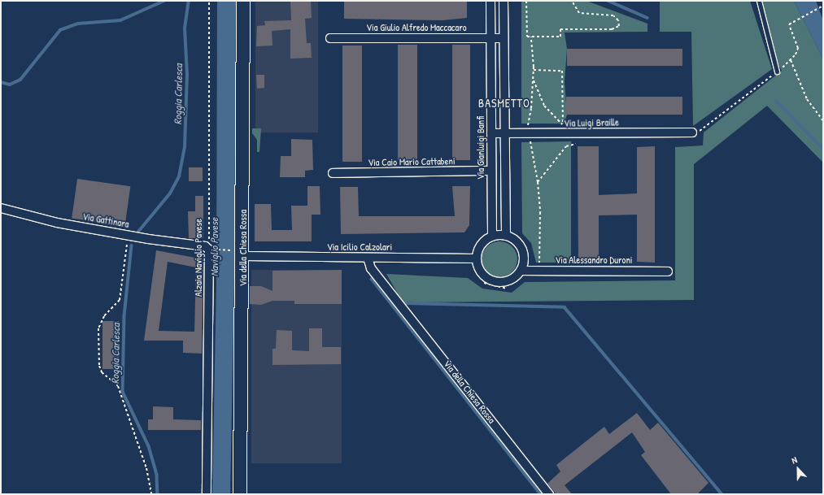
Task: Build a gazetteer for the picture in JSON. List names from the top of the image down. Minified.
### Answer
{"streets":{"main road":["Via della Chiesa Rossa"],"street":["Via Giulio Alfredo Maccacaro","Via Luigi Braille","Via Gianluigi Banfi","Via Caio Mario Cattabeni","Via Gattinara","Via Icilio Calzolari","Alzaia Naviglio Pavese","Via Alessandro Duroni"]},"crossings":[["Via Giulio Alfredo Maccacaro","Via Gianluigi Banfi"],["Via Luigi Braille","Via Gianluigi Banfi"],["Via Gianluigi Banfi","Via Caio Mario Cattabeni"],["Via Gianluigi Banfi","Via Icilio Calzolari"],["Via Gianluigi Banfi","Via Alessandro Duroni"],["Via Gattinara","Alzaia Naviglio Pavese"],["Via Icilio Calzolari","Via della Chiesa Rossa"],["Via Icilio Calzolari","Via Alessandro Duroni"]],"districts":["BASMETTO"],"water":["Roggia Carlesca","Naviglio Pavese"],"north":"top"}
